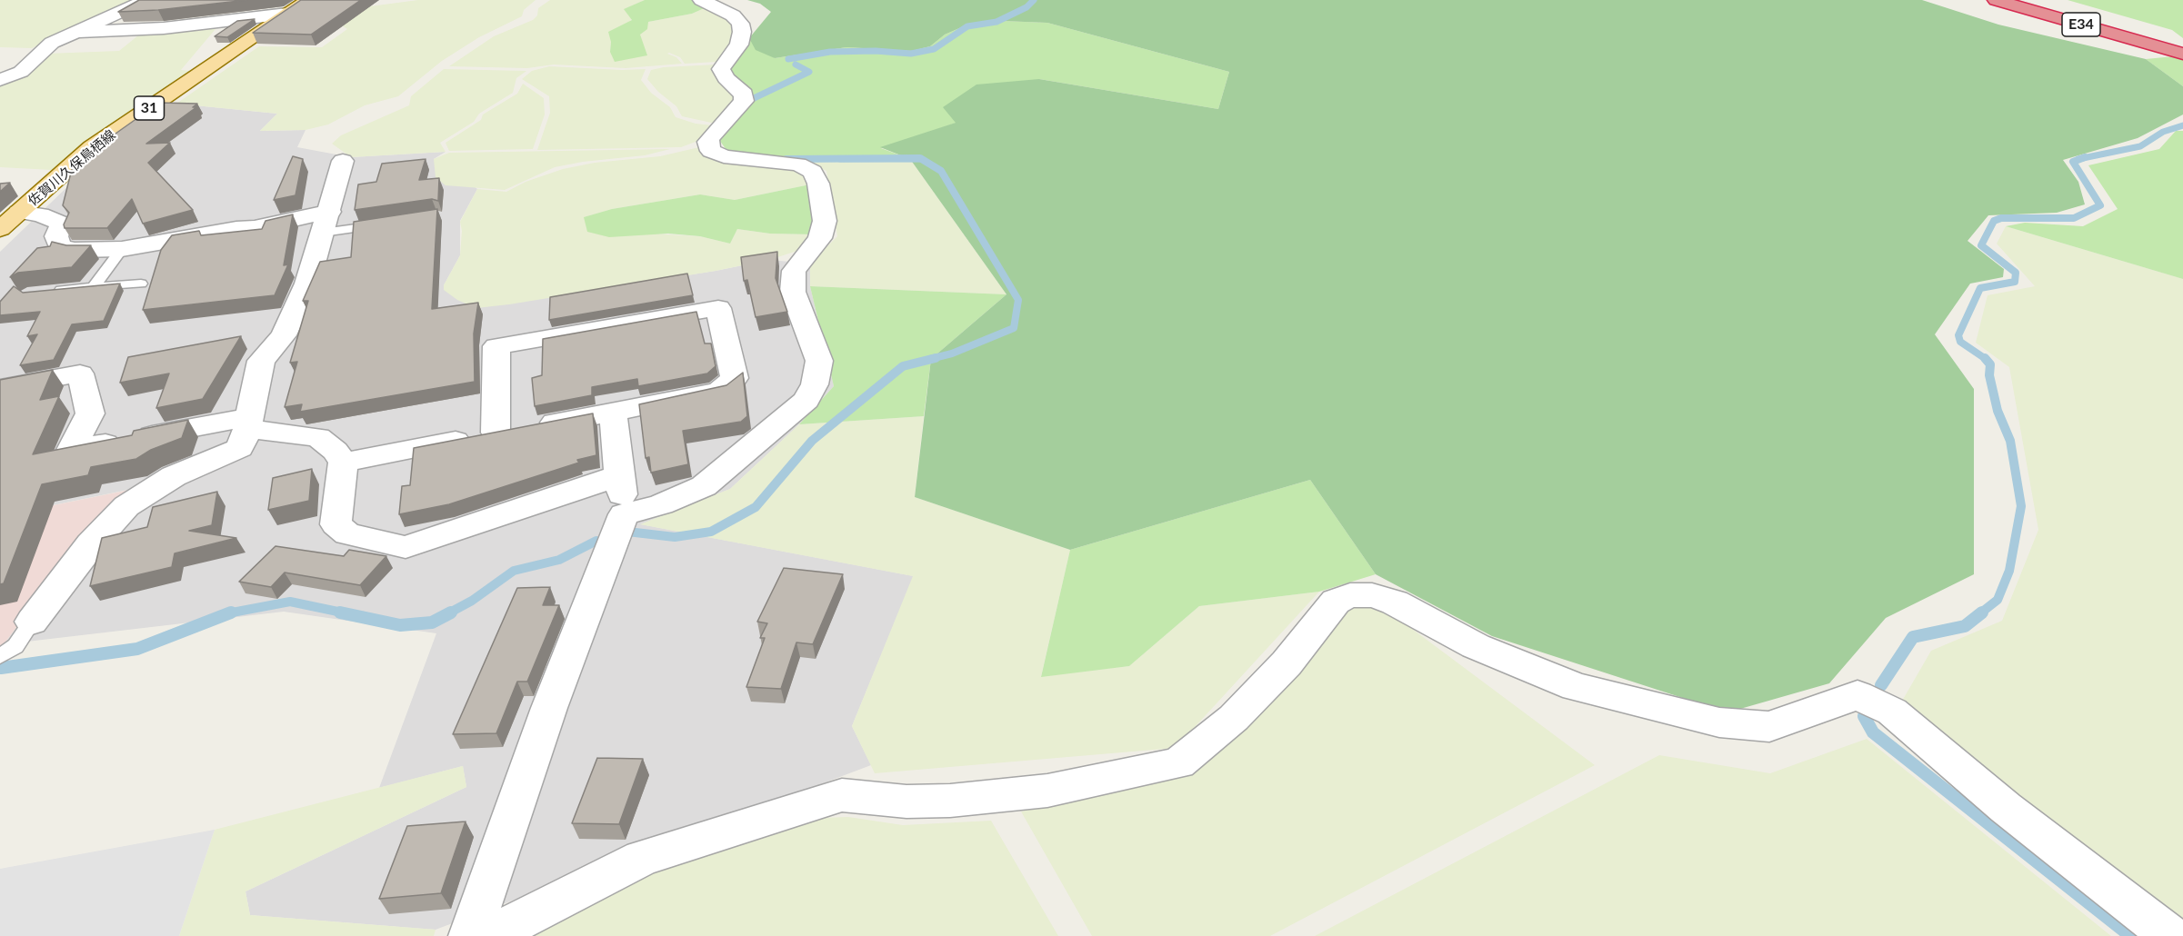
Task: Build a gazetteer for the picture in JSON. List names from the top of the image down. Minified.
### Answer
{"streets":{"highway":["E34"],"main road":["31","佐賀川久保鳥栖線"]}}
